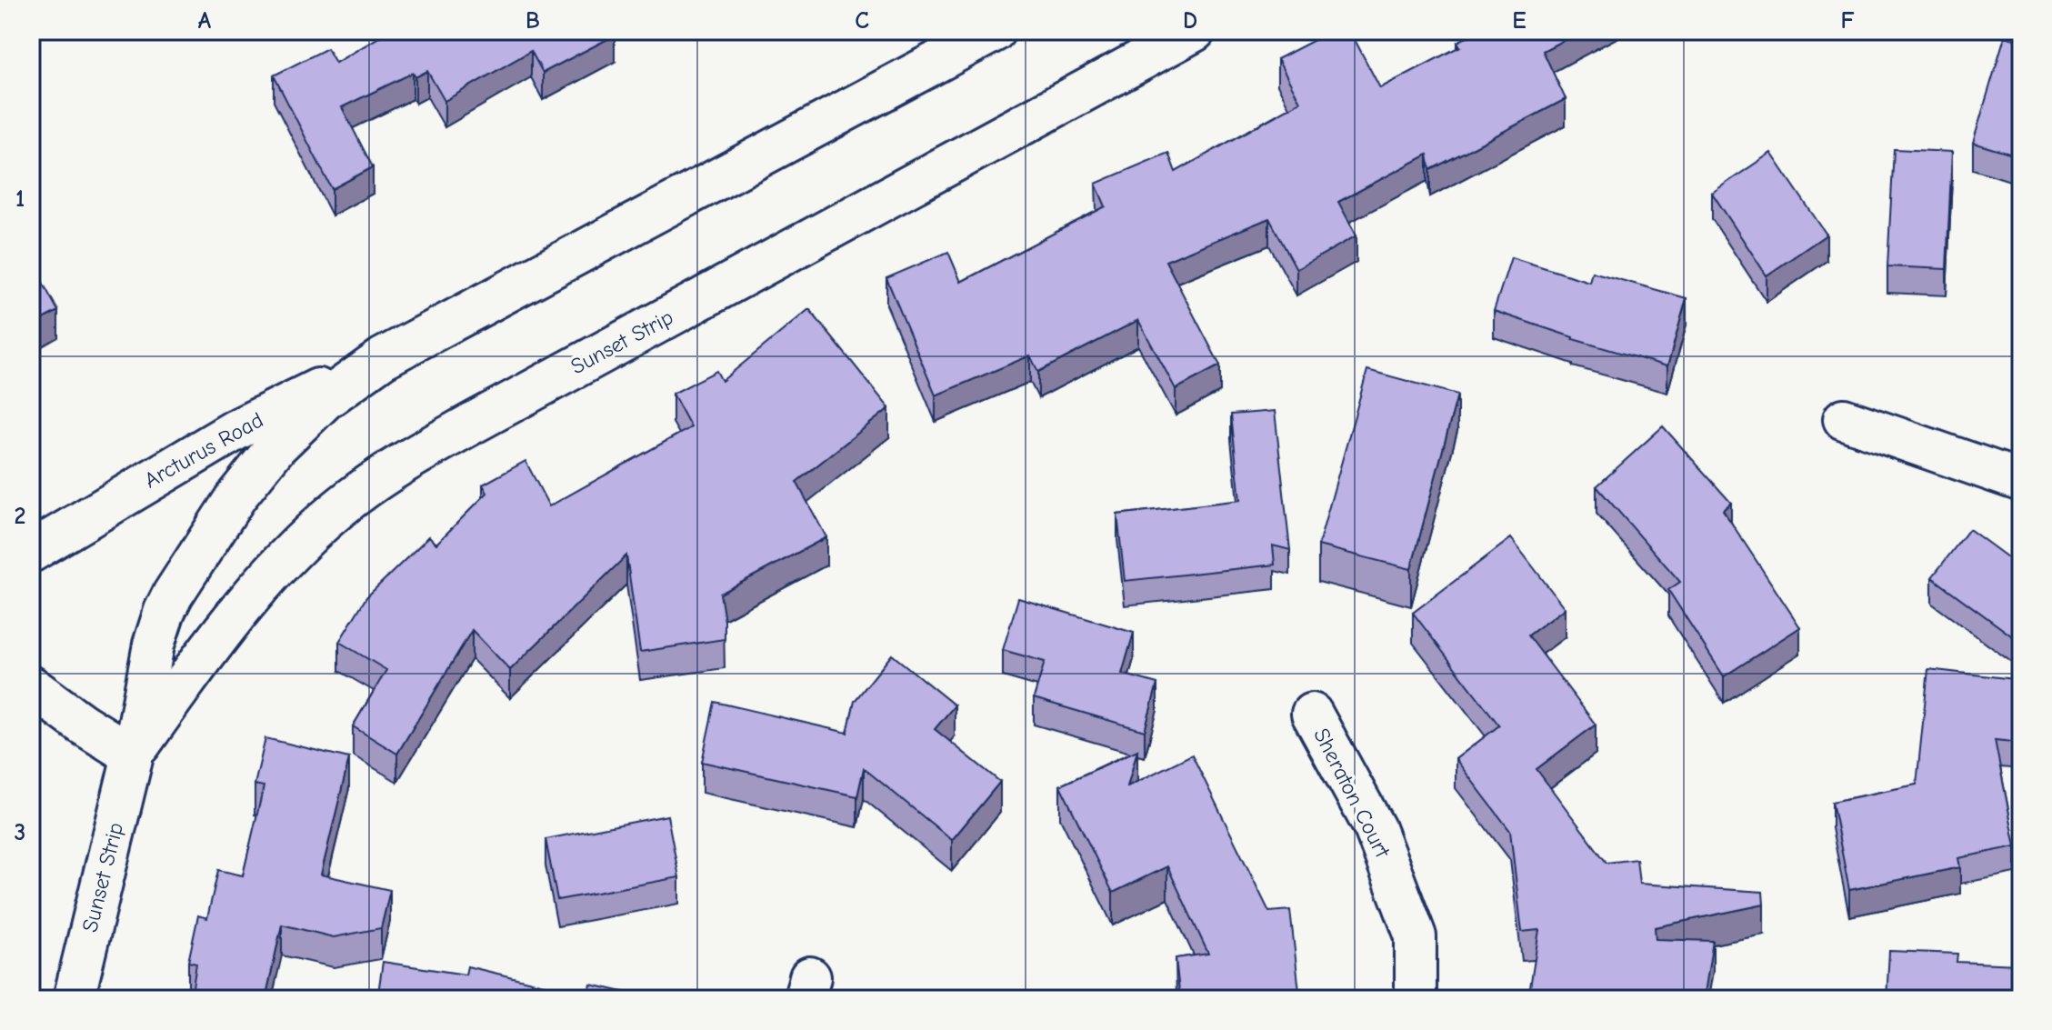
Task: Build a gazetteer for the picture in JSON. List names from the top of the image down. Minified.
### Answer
{"streets":{"street":["Sunset Strip","Arcturus Road","Sheraton Court"]},"crossings":[["Sunset Strip","Arcturus Road"]],"grid":{"columns":["A","B","C","D","E","F"],"rows":["1","2","3"]}}
